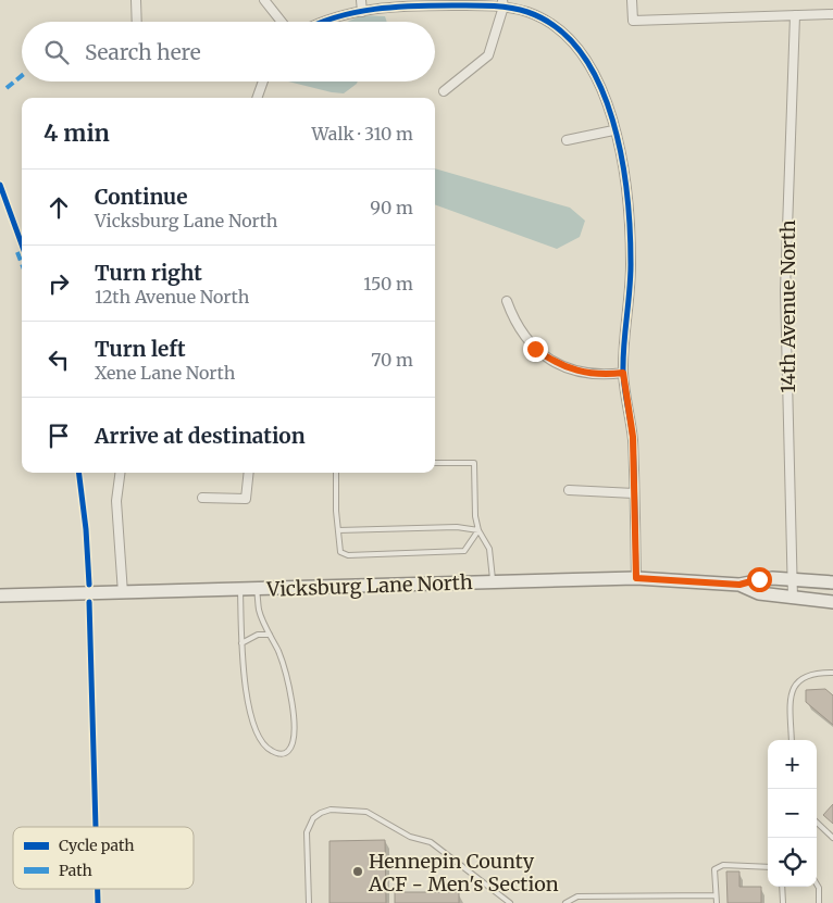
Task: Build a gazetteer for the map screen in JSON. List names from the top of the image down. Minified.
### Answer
{"streets":{"main road":["Vicksburg Lane North"],"street":["14th Avenue North"]},"crossings":[["14th Avenue North","Vicksburg Lane North"]],"places":["Hennepin County ACF - Men's Section"],"legend":["Cycle path","Path"],"page":{"search":"Search here","heading":["4 min","Walk · 310 m"],"list":[["Continue","Vicksburg Lane North","90 m"],["Turn right","12th Avenue North","150 m"],["Turn left","Xene Lane North","70 m"],"Arrive at destination"],"map_buttons":["+","−"]}}
